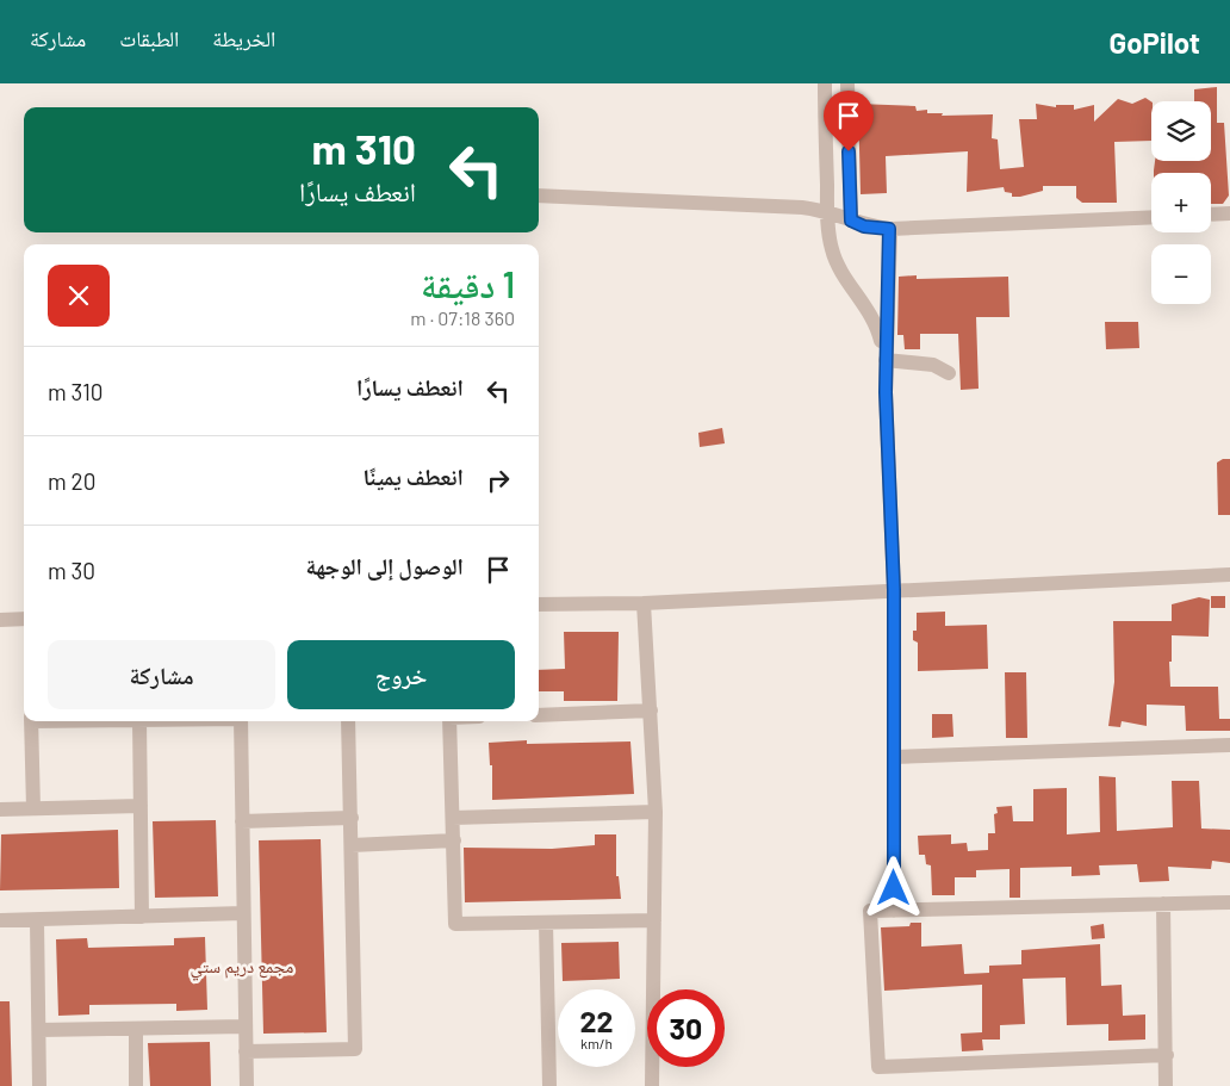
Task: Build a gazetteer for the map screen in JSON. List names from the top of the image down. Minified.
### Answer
{"districts":["مجمع دريم ستي"],"page":{"header":"GoPilot","nav":["الخريطة","الطبقات","مشاركة"],"map_buttons":["+","−"],"turn":["310 m","انعطف يسارًا"],"heading":["1 دقيقة","360 m · 07:18"],"list":[{"name":"انعطف يسارًا","value":"310 m"},{"name":"انعطف يمينًا","value":"20 m"},{"name":"الوصول إلى الوجهة","value":"30 m"}],"buttons":["خروج","مشاركة"],"speed":"22 km/h","limit":"30"}}
